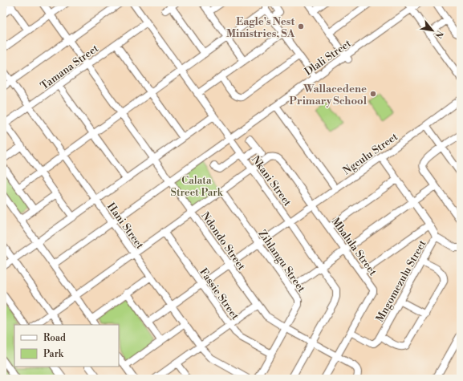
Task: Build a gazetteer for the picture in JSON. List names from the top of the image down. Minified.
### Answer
{"streets":{"street":["Dlali Street","Tamana Street","Ngculu Street","Nkani Street","Hani Street","Ndondo Street","Mbalula Street","Zihlangu Street","Mngomezulu Street","Fassie Street"]},"crossings":[["Dlali Street","Nkani Street"],["Dlali Street","Hani Street"],["Dlali Street","Ndondo Street"],["Tamana Street","Nkani Street"],["Tamana Street","Hani Street"],["Tamana Street","Ndondo Street"],["Ngculu Street","Nkani Street"],["Ngculu Street","Hani Street"],["Ngculu Street","Ndondo Street"],["Ngculu Street","Mbalula Street"],["Ngculu Street","Zihlangu Street"],["Ngculu Street","Mngomezulu Street"],["Ngculu Street","Fassie Street"],["Nkani Street","Ndondo Street"],["Nkani Street","Mbalula Street"],["Ndondo Street","Mbalula Street"],["Ndondo Street","Zihlangu Street"],["Mbalula Street","Mngomezulu Street"],["Zihlangu Street","Fassie Street"]],"parks":["Calata Street Park"],"places":["Eagle's Nest Ministries, SA","Wallacedene Primary School"],"legend":["Road","Park"],"north":"bottom right"}
